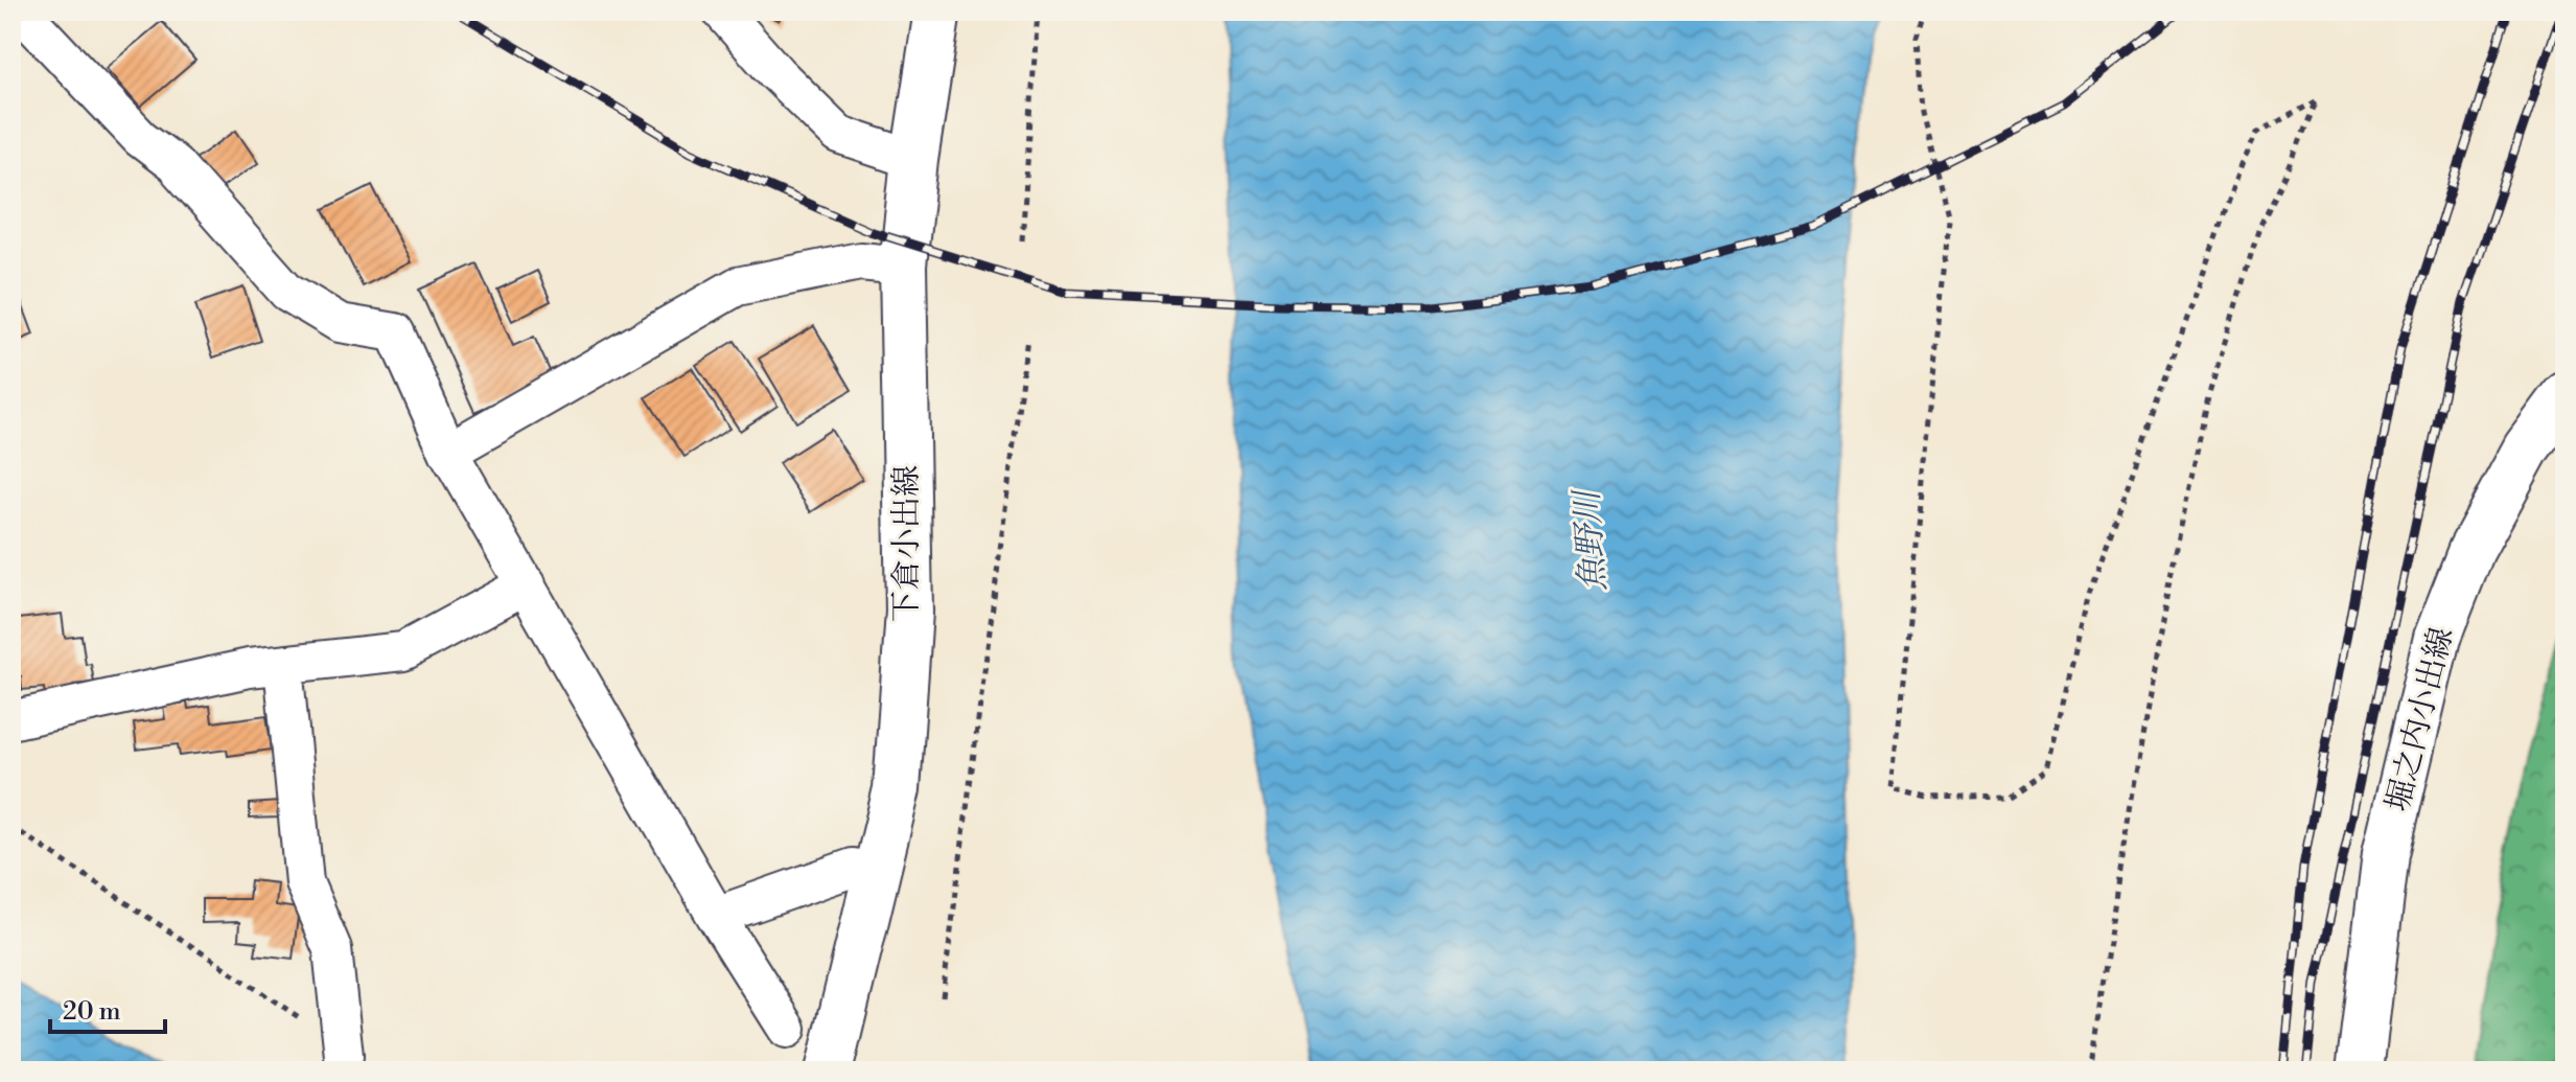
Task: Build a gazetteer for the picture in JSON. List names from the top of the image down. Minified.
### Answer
{"streets":{"main road":["下倉小出線","堀之内小出線"]},"water":["魚野川"],"scale_bar":"20 m"}
